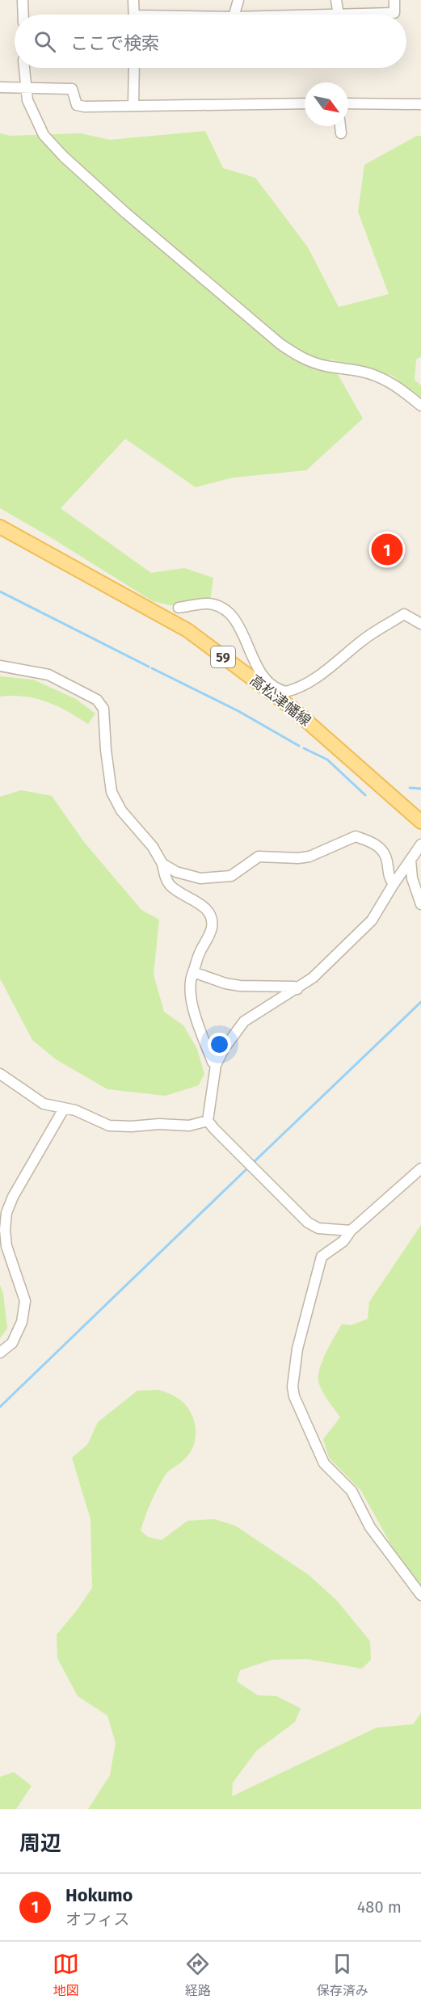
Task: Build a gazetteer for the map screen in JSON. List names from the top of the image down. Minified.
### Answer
{"streets":{"main road":["59","高松津幡線"]},"north":"bottom right","page":{"search":"ここで検索","pins":"1","heading":"周辺","list":[{"mark":"1","name":"Hokumo","note":"オフィス","value":"480 m"}],"nav":["地図","経路","保存済み"]}}
